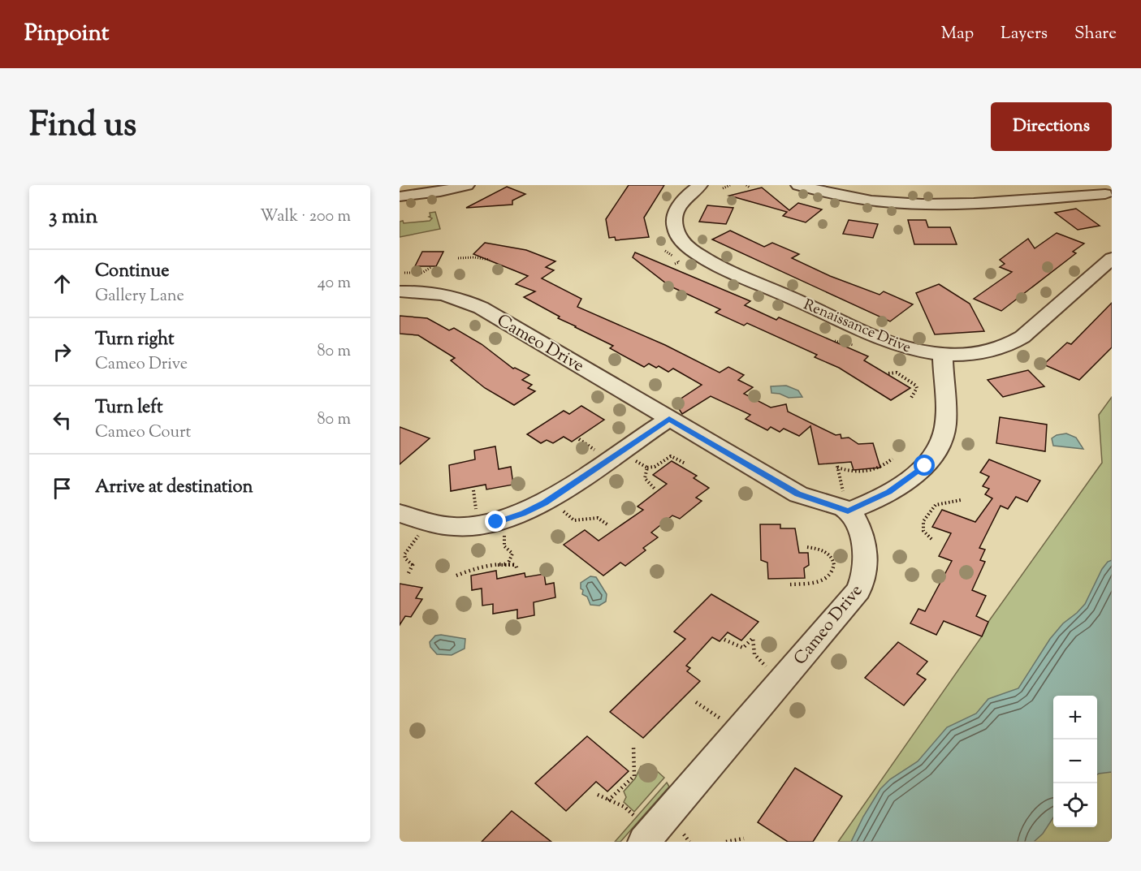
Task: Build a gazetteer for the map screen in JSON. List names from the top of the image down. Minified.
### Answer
{"streets":{"street":["Renaissance Drive","Cameo Drive"]},"page":{"header":"Pinpoint","nav":["Map","Layers","Share"],"title":"Find us","buttons":"Directions","heading":["3 min","Walk · 200 m"],"list":[["Continue","Gallery Lane","40 m"],["Turn right","Cameo Drive","80 m"],["Turn left","Cameo Court","80 m"],"Arrive at destination"],"map_buttons":["+","−"]}}
